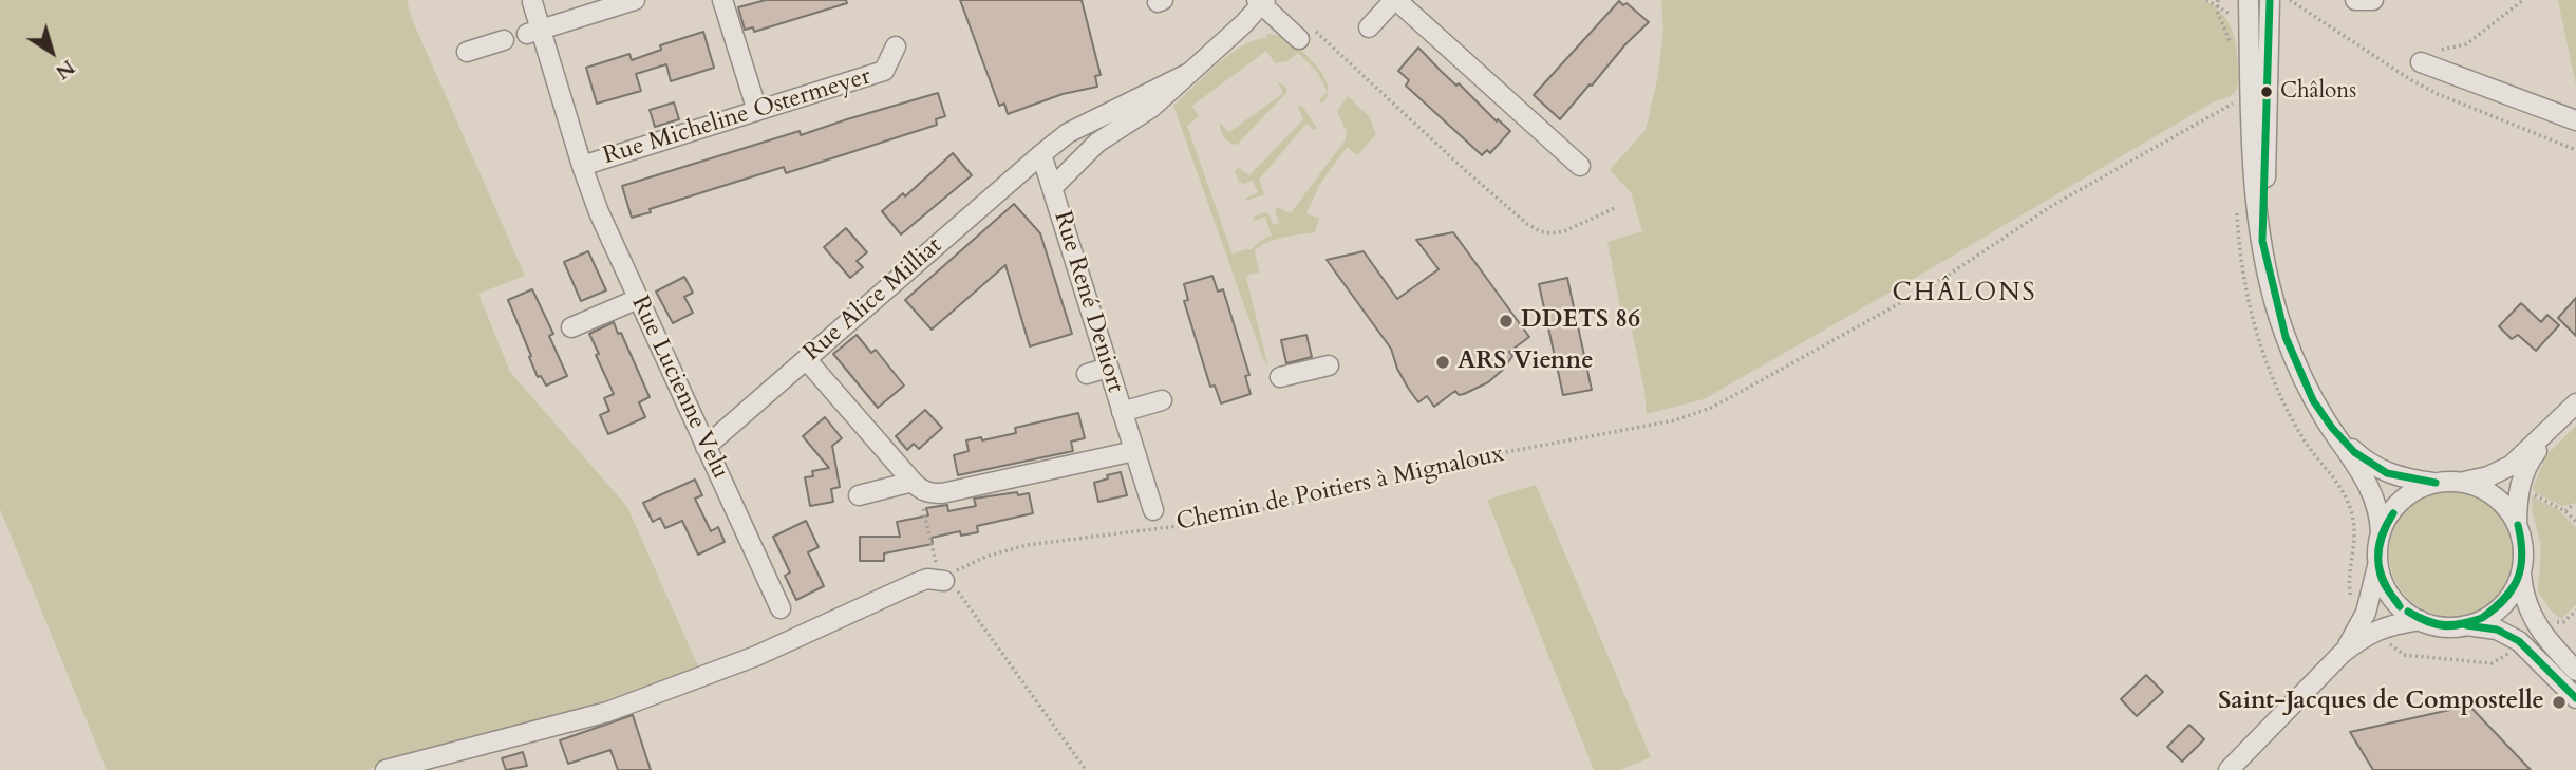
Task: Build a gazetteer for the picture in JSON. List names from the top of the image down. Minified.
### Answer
{"streets":{"street":["Rue Micheline Ostermeyer","Rue Alice Milliat","Rue René Deniort","Rue Lucienne Velu"],"path":["Chemin de Poitiers à Mignaloux"]},"crossings":[["Rue Micheline Ostermeyer","Rue Lucienne Velu"],["Rue Alice Milliat","Rue René Deniort"],["Rue Alice Milliat","Rue Lucienne Velu"]],"districts":["CHÂLONS"],"places":["Châlons","DDETS 86","ARS Vienne","Saint-Jacques de Compostelle"],"north":"bottom right"}
